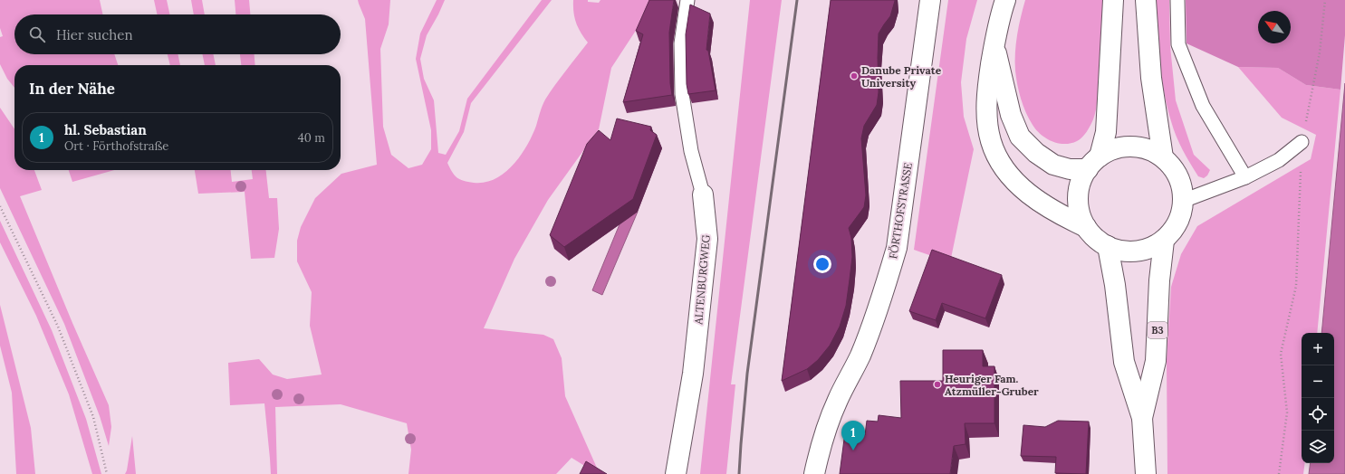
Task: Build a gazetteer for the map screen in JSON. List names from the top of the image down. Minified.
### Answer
{"streets":{"street":["FÖRTHOFSTRASSE","ALTENBURGWEG","B3"]},"places":["Danube Private University","Heuriger Fam. Atzmüller-Gruber"],"north":"top left","page":{"search":"Hier suchen","heading":"In der Nähe","list":[{"mark":"1","name":"hl. Sebastian","note":"Ort · Förthofstraße","value":"40 m"}],"map_buttons":["+","−"],"pins":"1"}}
